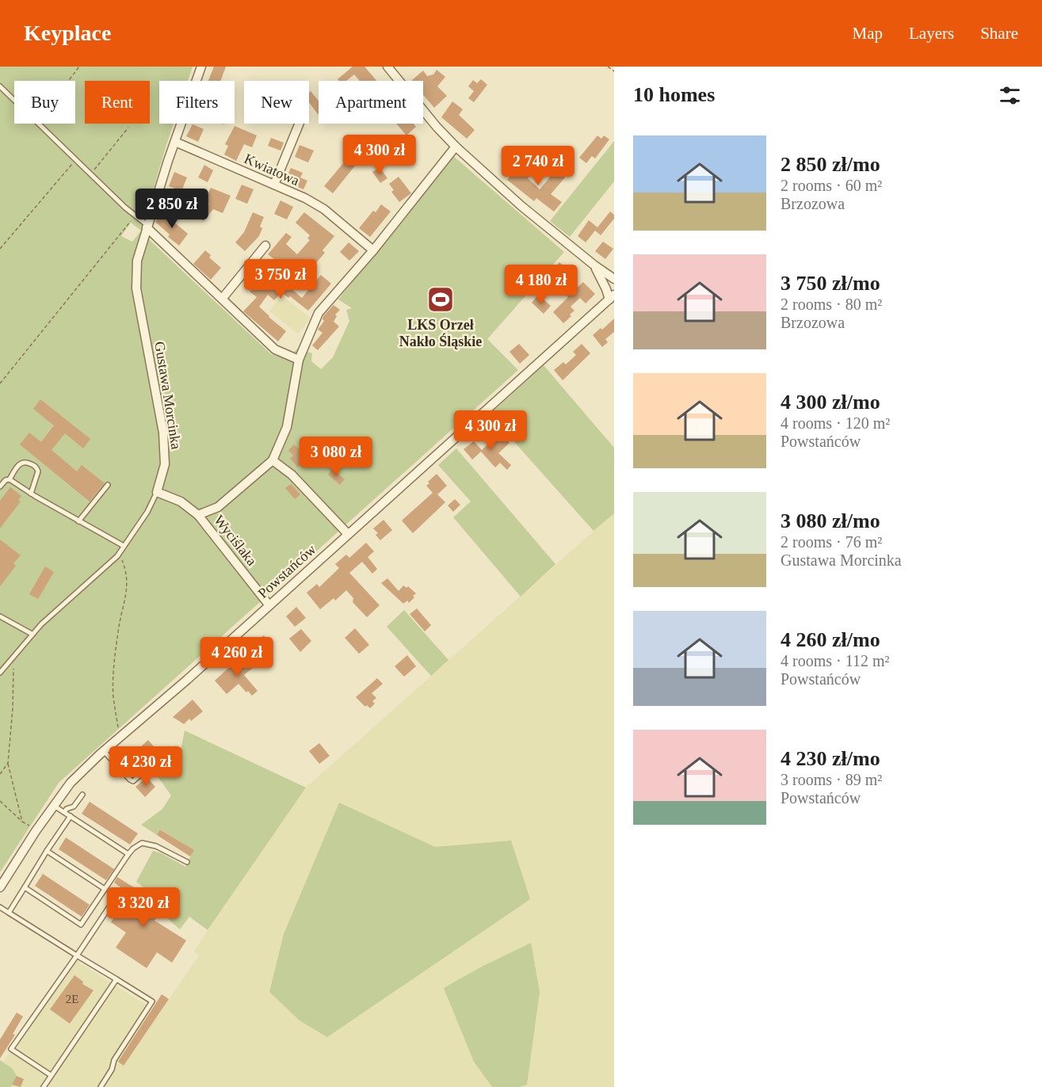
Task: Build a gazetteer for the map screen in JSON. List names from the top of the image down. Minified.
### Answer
{"streets":{"street":["Kwiatowa","Gustawa Morcinka","Wyciślaka","Powstańców"]},"crossings":[["Kwiatowa","Gustawa Morcinka"],["Wyciślaka","Powstańców"]],"places":{"sports":["LKS Orzeł Nakło Śląskie"]},"house_numbers":["2E"],"page":{"header":"Keyplace","nav":["Map","Layers","Share"],"heading":"10 homes","chip":["Buy","Rent","Filters","New","Apartment"],"list":[{"name":"2 850 zł/mo","note":"2 rooms · 60 m² · Brzozowa"},{"name":"3 750 zł/mo","note":"2 rooms · 80 m² · Brzozowa"},{"name":"4 300 zł/mo","note":"4 rooms · 120 m² · Powstańców"},{"name":"3 080 zł/mo","note":"2 rooms · 76 m² · Gustawa Morcinka"},{"name":"4 260 zł/mo","note":"4 rooms · 112 m² · Powstańców"},{"name":"4 230 zł/mo","note":"3 rooms · 89 m² · Powstańców"}],"price":["4 300 zł","2 740 zł","2 850 zł","3 750 zł","4 180 zł","4 300 zł","3 080 zł","4 260 zł","4 230 zł","3 320 zł"]}}
